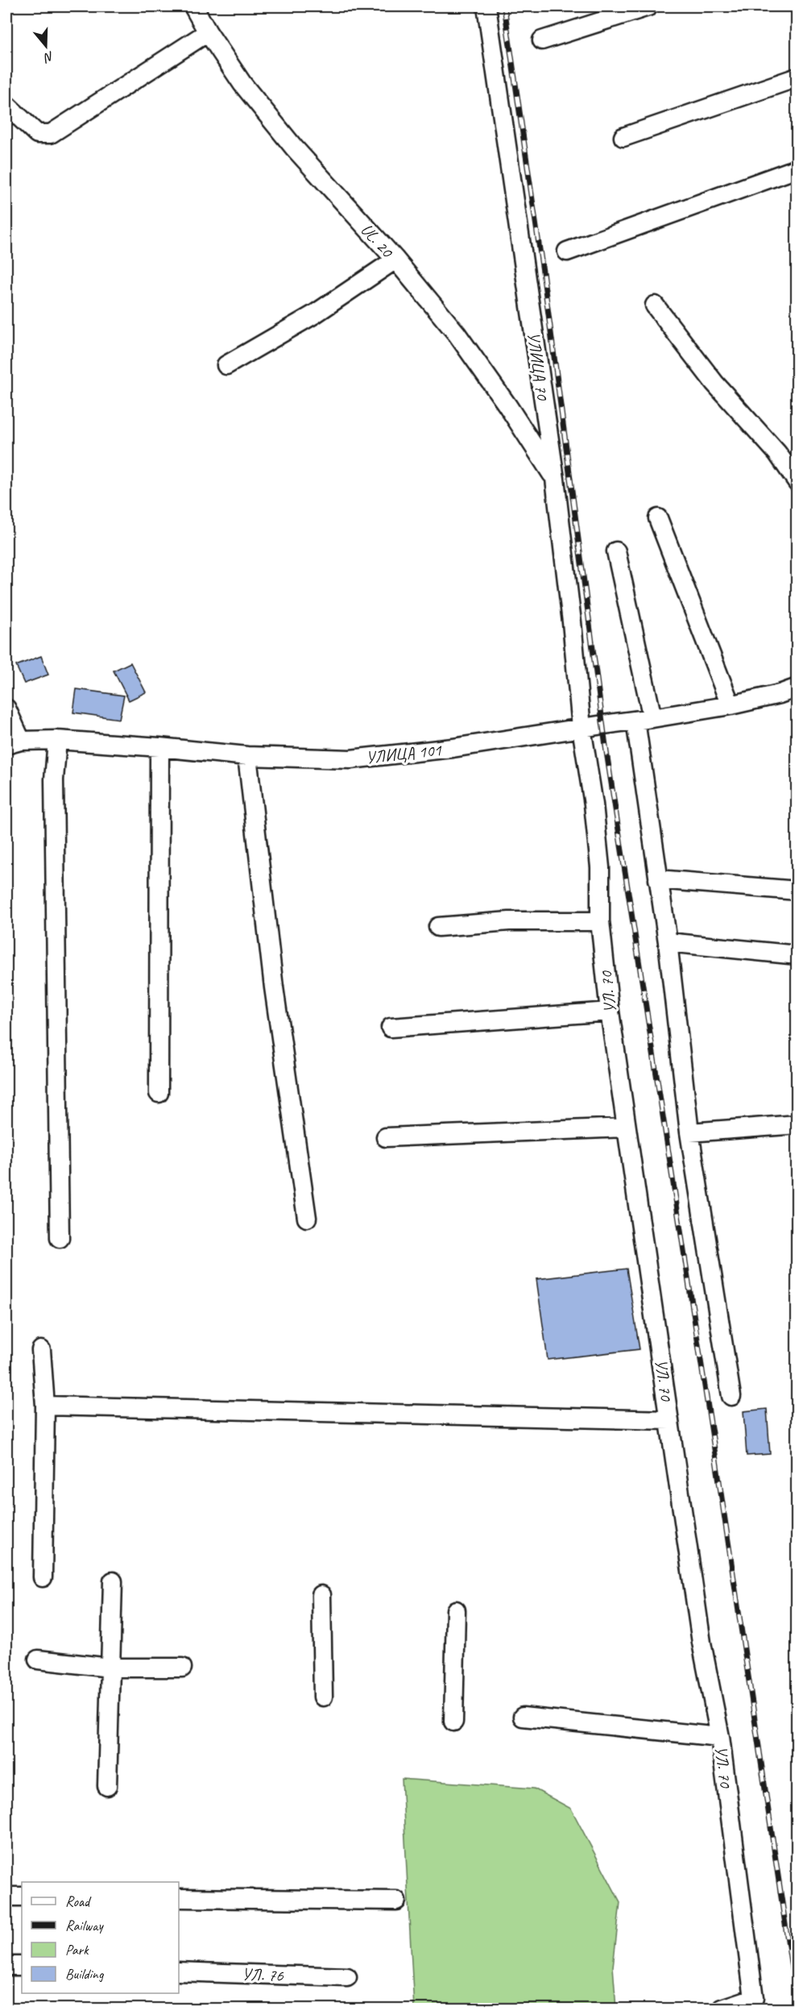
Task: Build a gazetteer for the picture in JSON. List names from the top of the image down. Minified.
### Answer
{"streets":{"street":["UL. 20","УЛИЦА 70","УЛИЦА 101","УЛ. 70","УЛ. 76"]},"crossings":[["UL. 20","УЛИЦА 70"],["УЛИЦА 70","УЛИЦА 101"],["УЛИЦА 70","УЛ. 70"],["УЛИЦА 101","УЛ. 70"]],"legend":["Road","Railway","Park","Building"],"north":"bottom"}
